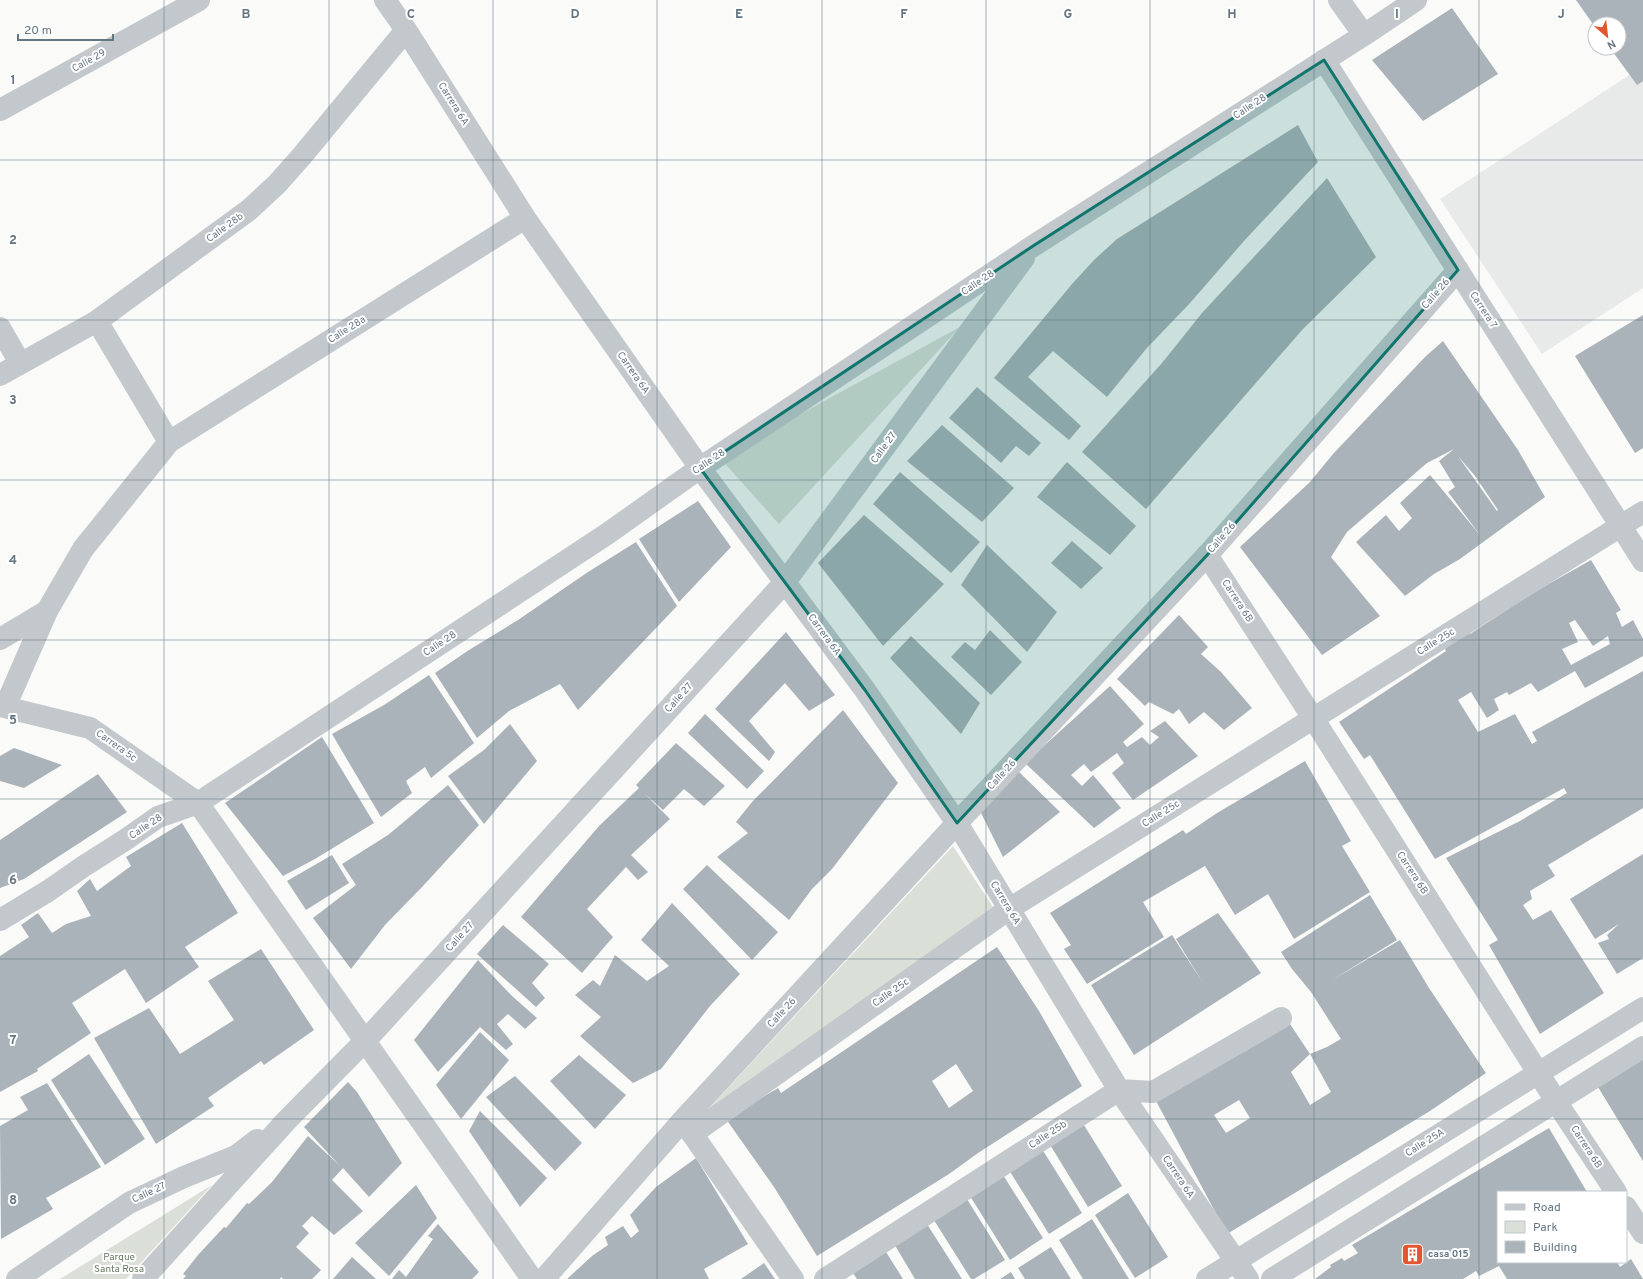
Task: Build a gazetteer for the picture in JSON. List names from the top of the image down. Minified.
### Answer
{"streets":{"street":["Calle 29","Carrera 6A","Calle 28","Calle 28b","Calle 26","Carrera 7","Calle 28a","Calle 27","Carrera 6B","Calle 25c","Carrera 5c","Calle 25b","Calle 25A"]},"crossings":[["Carrera 6A","Calle 28"],["Carrera 6A","Calle 28b"],["Carrera 6A","Calle 26"],["Carrera 6A","Calle 28a"],["Carrera 6A","Calle 27"],["Carrera 6A","Calle 25c"],["Carrera 6A","Calle 25b"],["Carrera 6A","Calle 25A"],["Calle 28","Carrera 7"],["Calle 28","Calle 27"],["Calle 28","Carrera 5c"],["Calle 26","Carrera 7"],["Calle 26","Carrera 6B"],["Calle 26","Calle 25c"],["Carrera 7","Calle 25c"],["Calle 28a","Carrera 5c"],["Calle 27","Carrera 5c"],["Carrera 6B","Calle 25c"],["Carrera 6B","Calle 25A"]],"parks":["Parque Santa Rosa"],"places":{"building":["casa 015"]},"legend":["Road","Park","Building"],"scale_bar":"20 m","north":"bottom right","grid":{"columns":["B","C","D","E","F","G","H","I","J"],"rows":["1","2","3","4","5","6","7","8"]}}
